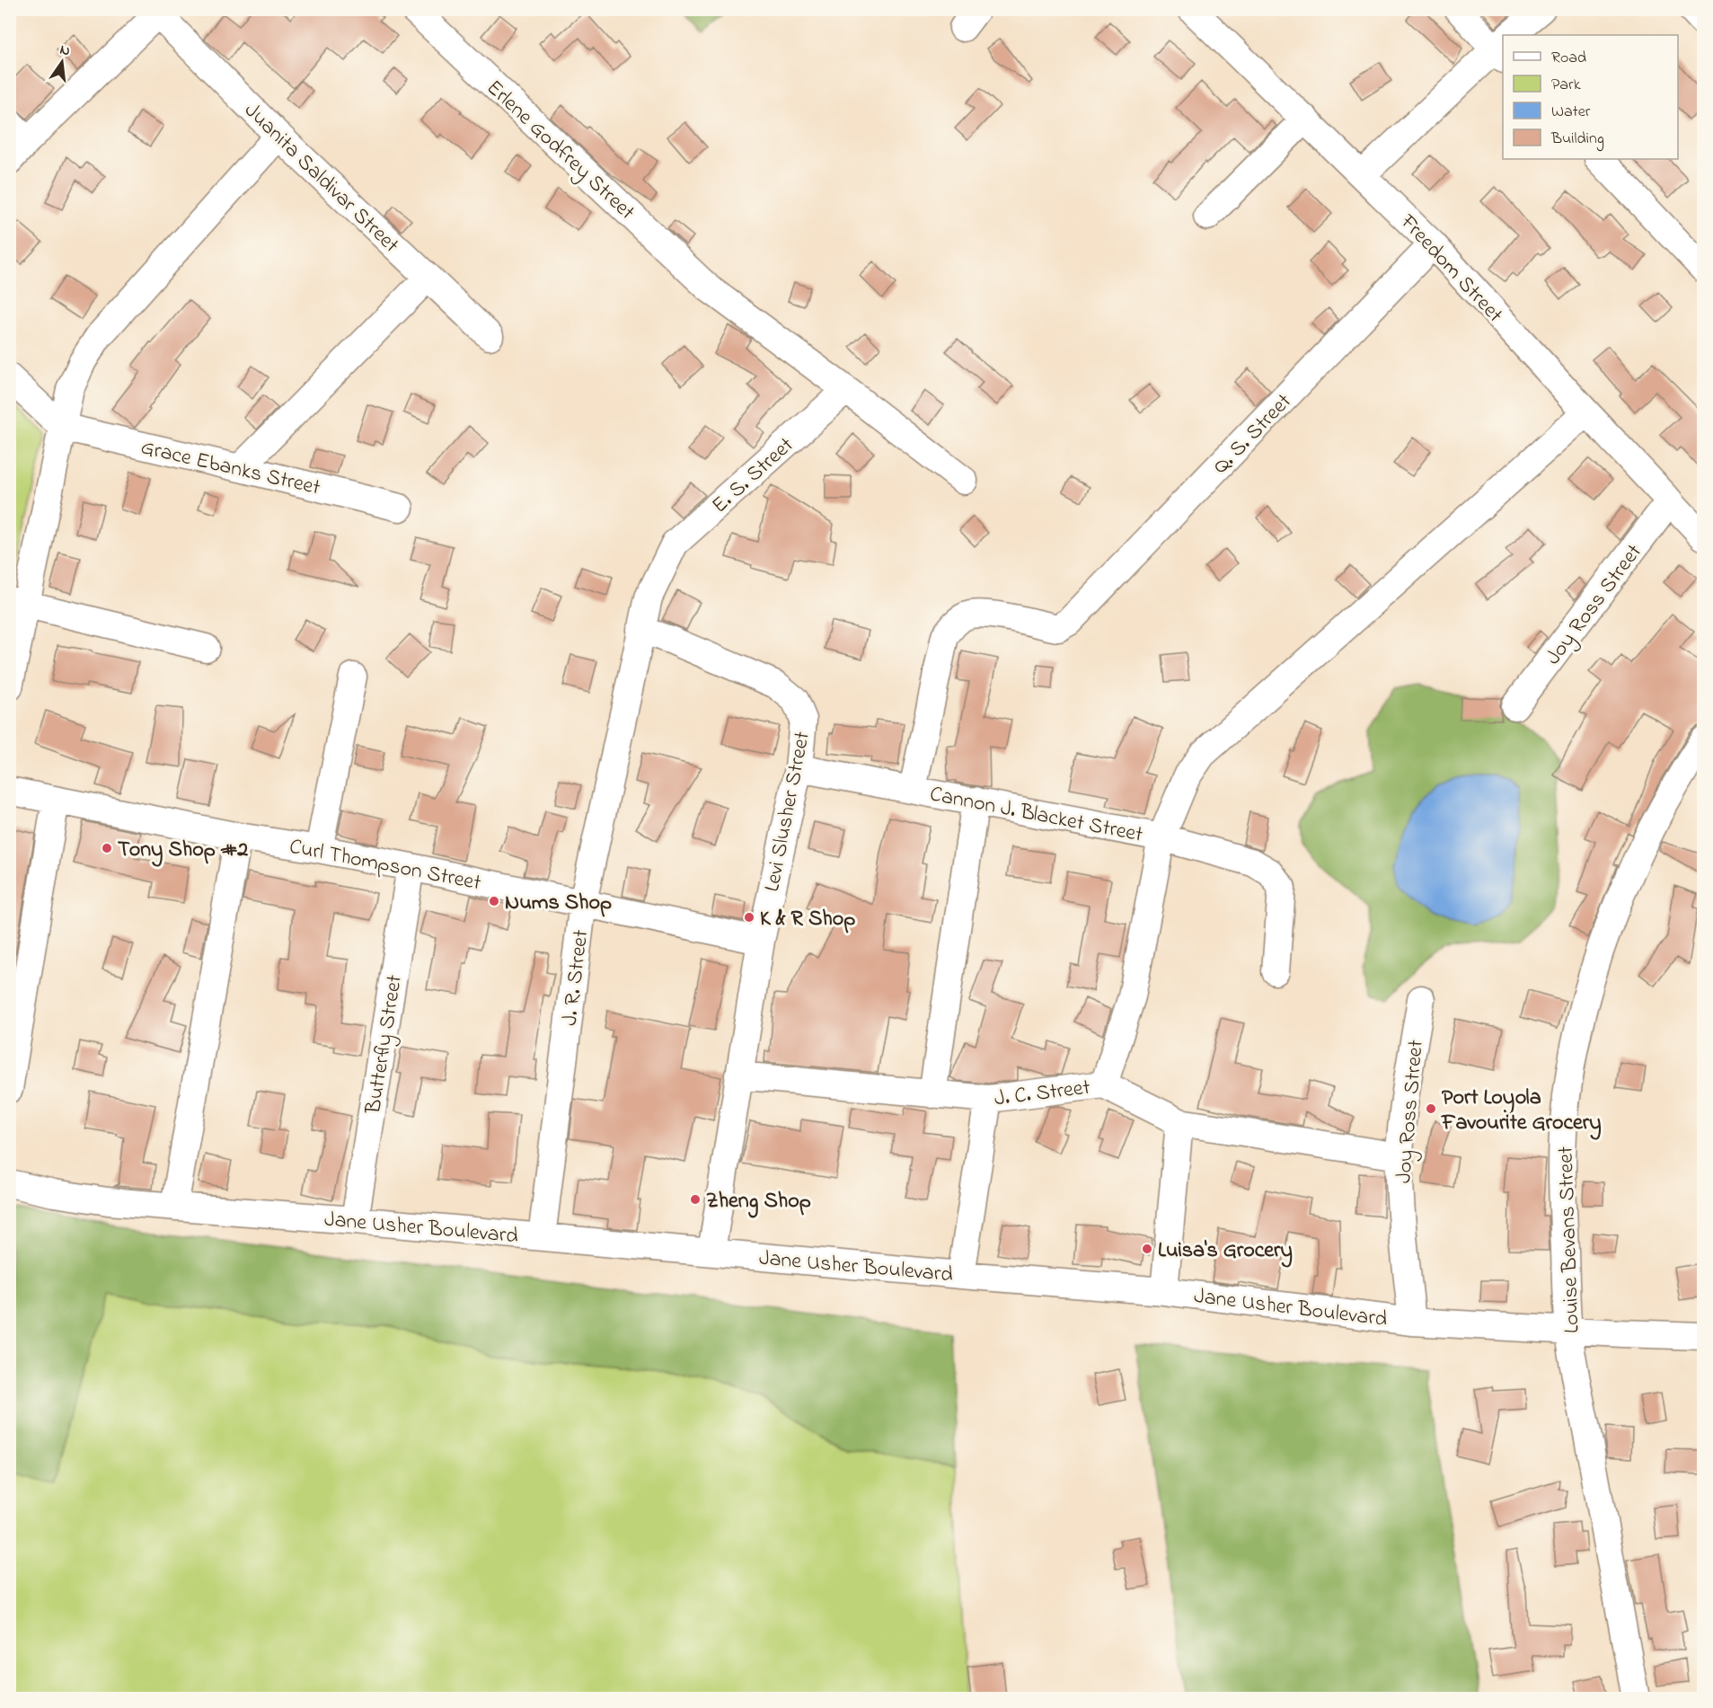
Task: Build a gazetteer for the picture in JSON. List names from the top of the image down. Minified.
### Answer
{"streets":{"street":["Erlene Godfrey Street","Juanita Saldivar Street","Freedom Street","Q. S. Street","Grace Ebanks Street","E. S. Street","Joy Ross Street","Levi Slusher Street","Cannon J. Blacket Street","Curl Thompson Street","J. R. Street","Butterfly Street","J. C. Street","Jane Usher Boulevard","Louise Bevans Street"]},"crossings":[["Erlene Godfrey Street","E. S. Street"],["Freedom Street","Q. S. Street"],["Freedom Street","Joy Ross Street"],["Q. S. Street","Cannon J. Blacket Street"],["E. S. Street","J. R. Street"],["Joy Ross Street","J. C. Street"],["Joy Ross Street","Jane Usher Boulevard"],["Levi Slusher Street","Cannon J. Blacket Street"],["Levi Slusher Street","Curl Thompson Street"],["Levi Slusher Street","J. R. Street"],["Levi Slusher Street","J. C. Street"],["Levi Slusher Street","Jane Usher Boulevard"],["Curl Thompson Street","J. R. Street"],["Curl Thompson Street","Butterfly Street"],["J. R. Street","Jane Usher Boulevard"],["Butterfly Street","Jane Usher Boulevard"],["Jane Usher Boulevard","Louise Bevans Street"]],"places":["Tony Shop #2","Nums Shop","K & R Shop","Port Loyola Favourite Grocery","Zheng Shop","Luisa's Grocery"],"legend":["Road","Park","Water","Building"],"north":"top"}
